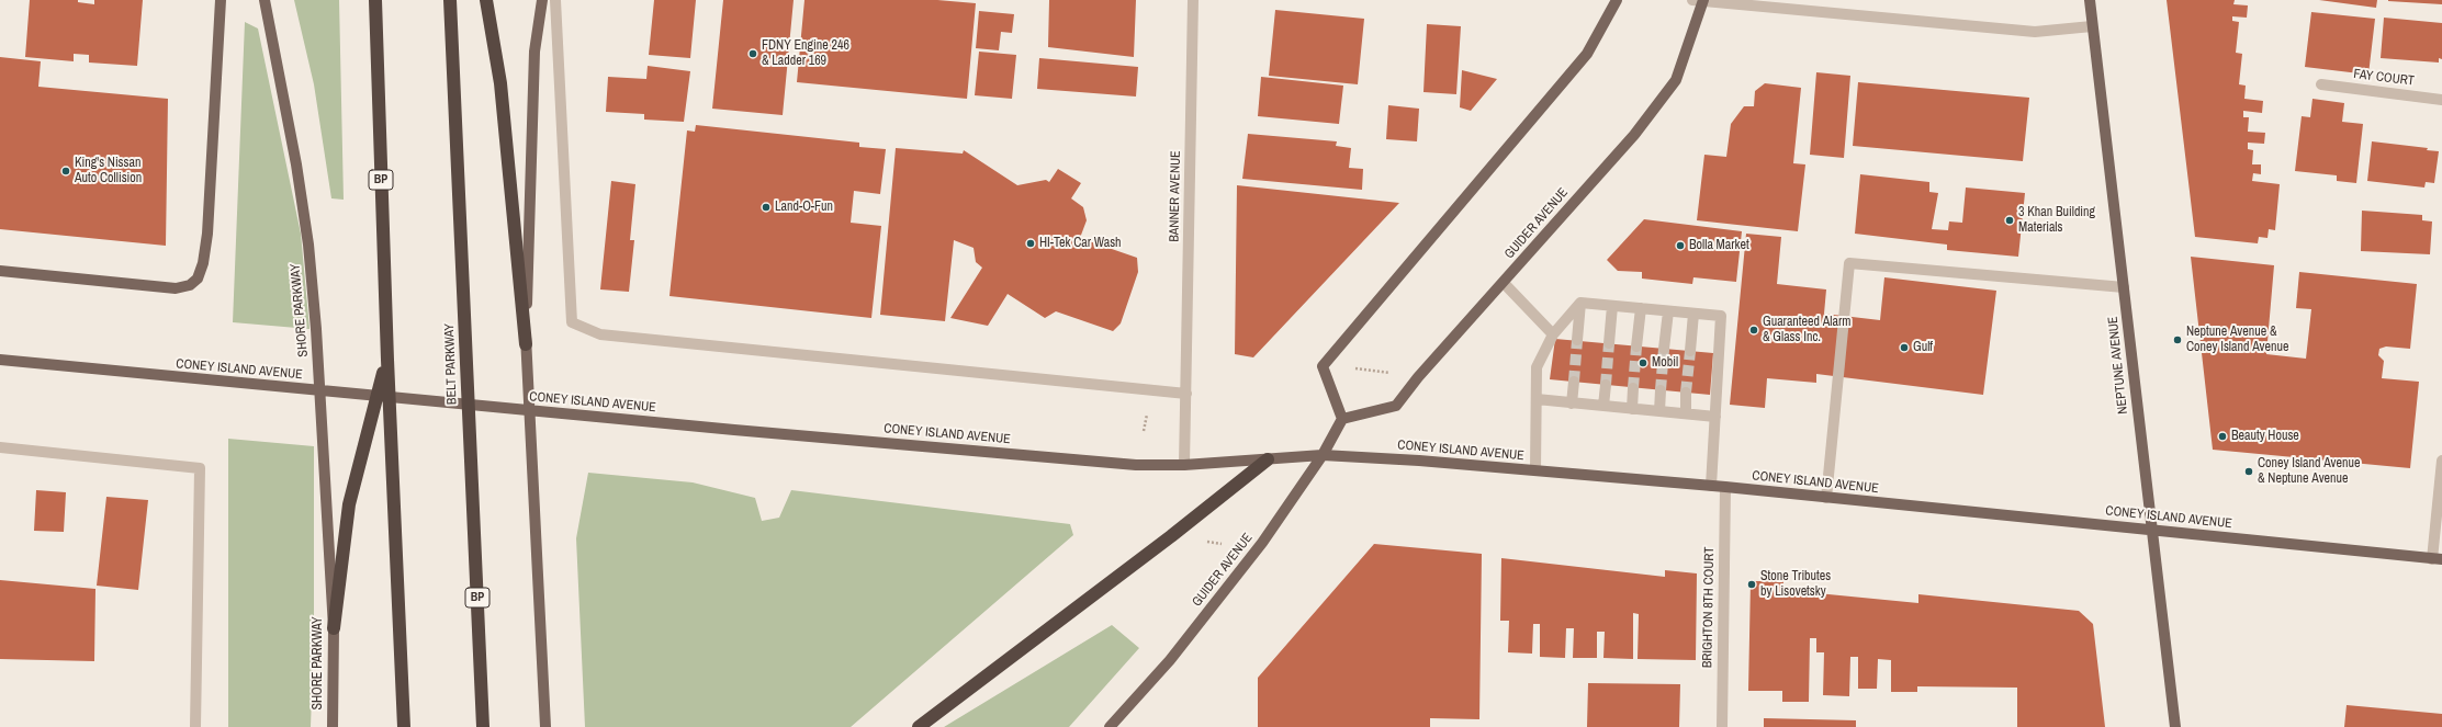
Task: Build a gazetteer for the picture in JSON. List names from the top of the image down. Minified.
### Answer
{"streets":{"highway":["BP","BELT PARKWAY"],"main road":["GUIDER AVENUE","SHORE PARKWAY","NEPTUNE AVENUE","CONEY ISLAND AVENUE"],"street":["FAY COURT","BANNER AVENUE","BRIGHTON 8TH COURT"]},"crossings":[["GUIDER AVENUE","CONEY ISLAND AVENUE"],["NEPTUNE AVENUE","CONEY ISLAND AVENUE"],["CONEY ISLAND AVENUE","BRIGHTON 8TH COURT"]],"places":["FDNY Engine 246 & Ladder 169","King's Nissan Auto Collision","Land-O-Fun","3 Khan Building Materials","HI-Tek Car Wash","Bolla Market","Guaranteed Alarm & Glass Inc.","Neptune Avenue & Coney Island Avenue","Gulf","Mobil","Beauty House","Coney Island Avenue & Neptune Avenue","Stone Tributes by Lisovetsky"]}
